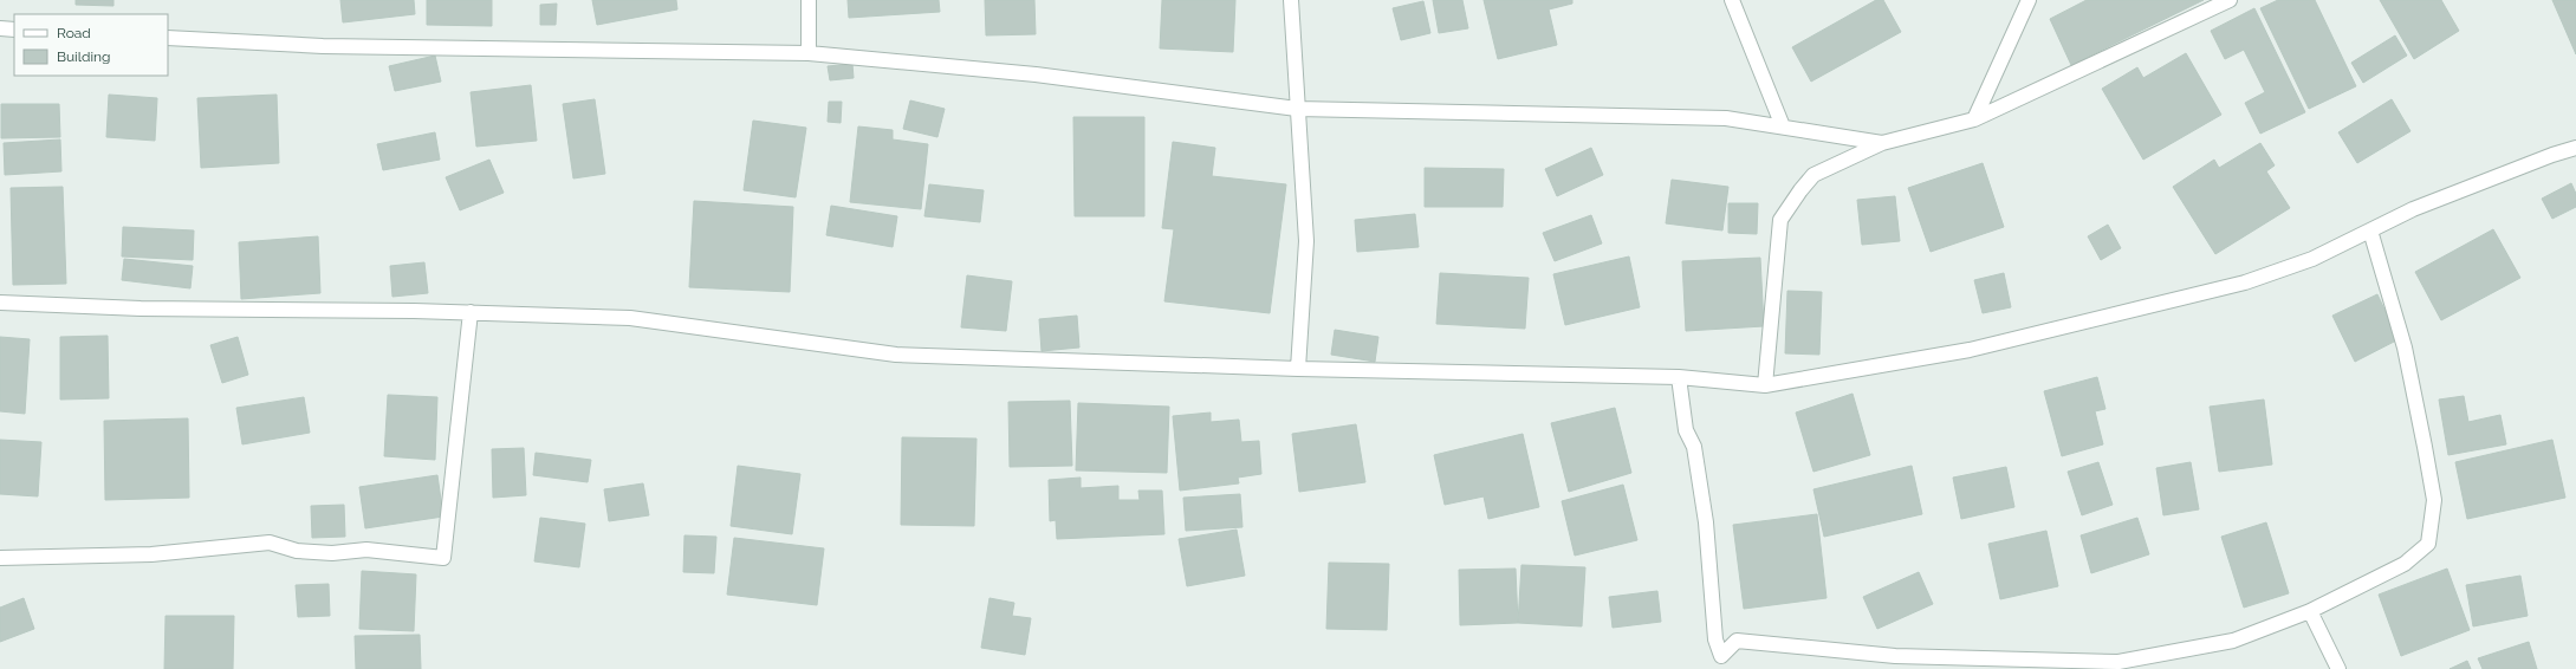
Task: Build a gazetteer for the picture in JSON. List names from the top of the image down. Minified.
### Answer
{"legend":["Road","Building"]}
